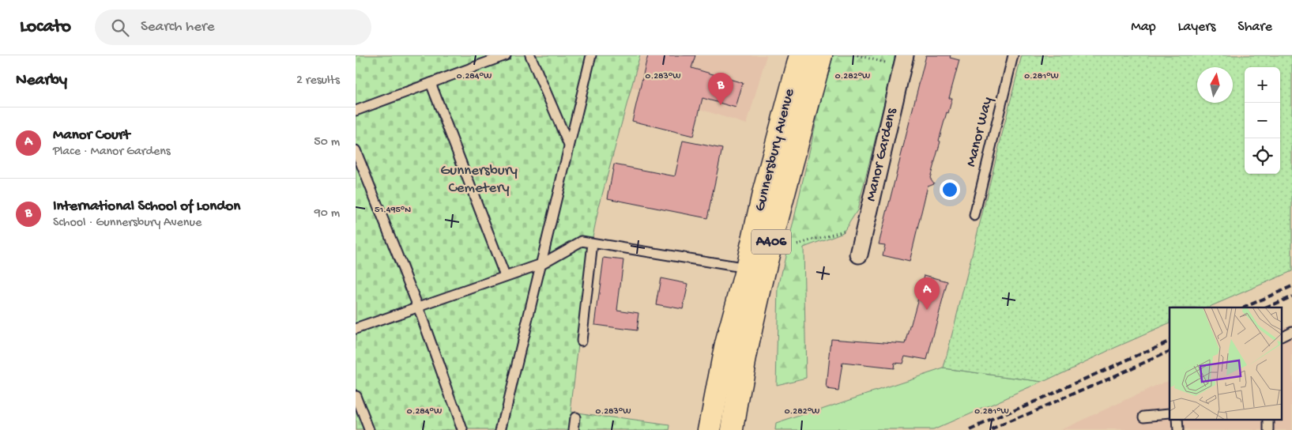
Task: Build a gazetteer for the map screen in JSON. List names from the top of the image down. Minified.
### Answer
{"streets":{"highway":["Gunnersbury Avenue","A406"],"street":["Manor Gardens"],"lane":["Manor Way"]},"parks":["Gunnersbury Cemetery"],"north":"top","page":{"header":"Locato","search":"Search here","nav":["Map","Layers","Share"],"heading":["Nearby","2 results"],"map_buttons":["+","−"],"pins":["B","A"],"list":[{"mark":"A","name":"Manor Court","note":"Place · Manor Gardens","value":"50 m"},{"mark":"B","name":"International School of London","note":"School · Gunnersbury Avenue","value":"90 m"}]},"coordinates":["0.284°W","0.283°W","0.282°W","0.281°W","51.495°N"]}
